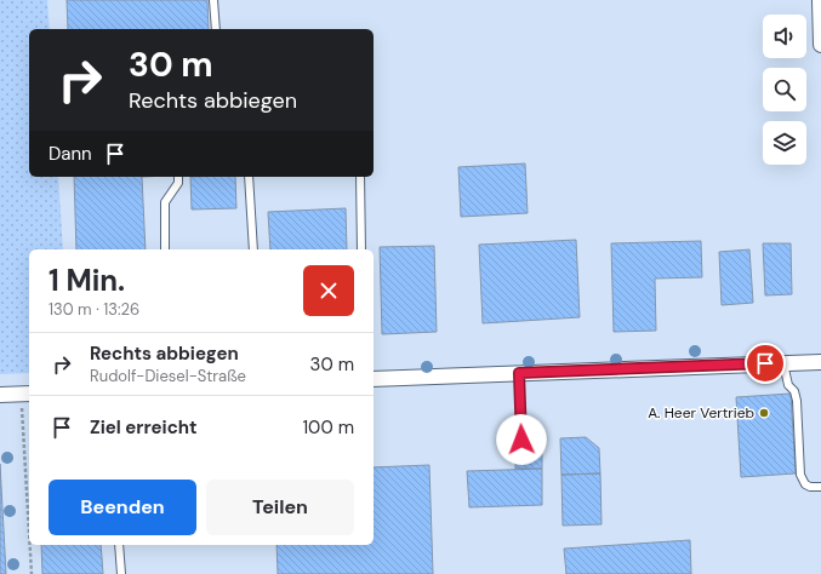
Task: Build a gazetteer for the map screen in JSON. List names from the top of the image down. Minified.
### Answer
{"places":["A. Heer Vertrieb"],"page":{"turn":["30 m","Rechts abbiegen"],"then":"Dann","heading":["1 Min.","130 m · 13:26"],"list":[{"name":"Rechts abbiegen","note":"Rudolf-Diesel-Straße","value":"30 m"},{"name":"Ziel erreicht","value":"100 m"}],"buttons":["Beenden","Teilen"]}}
